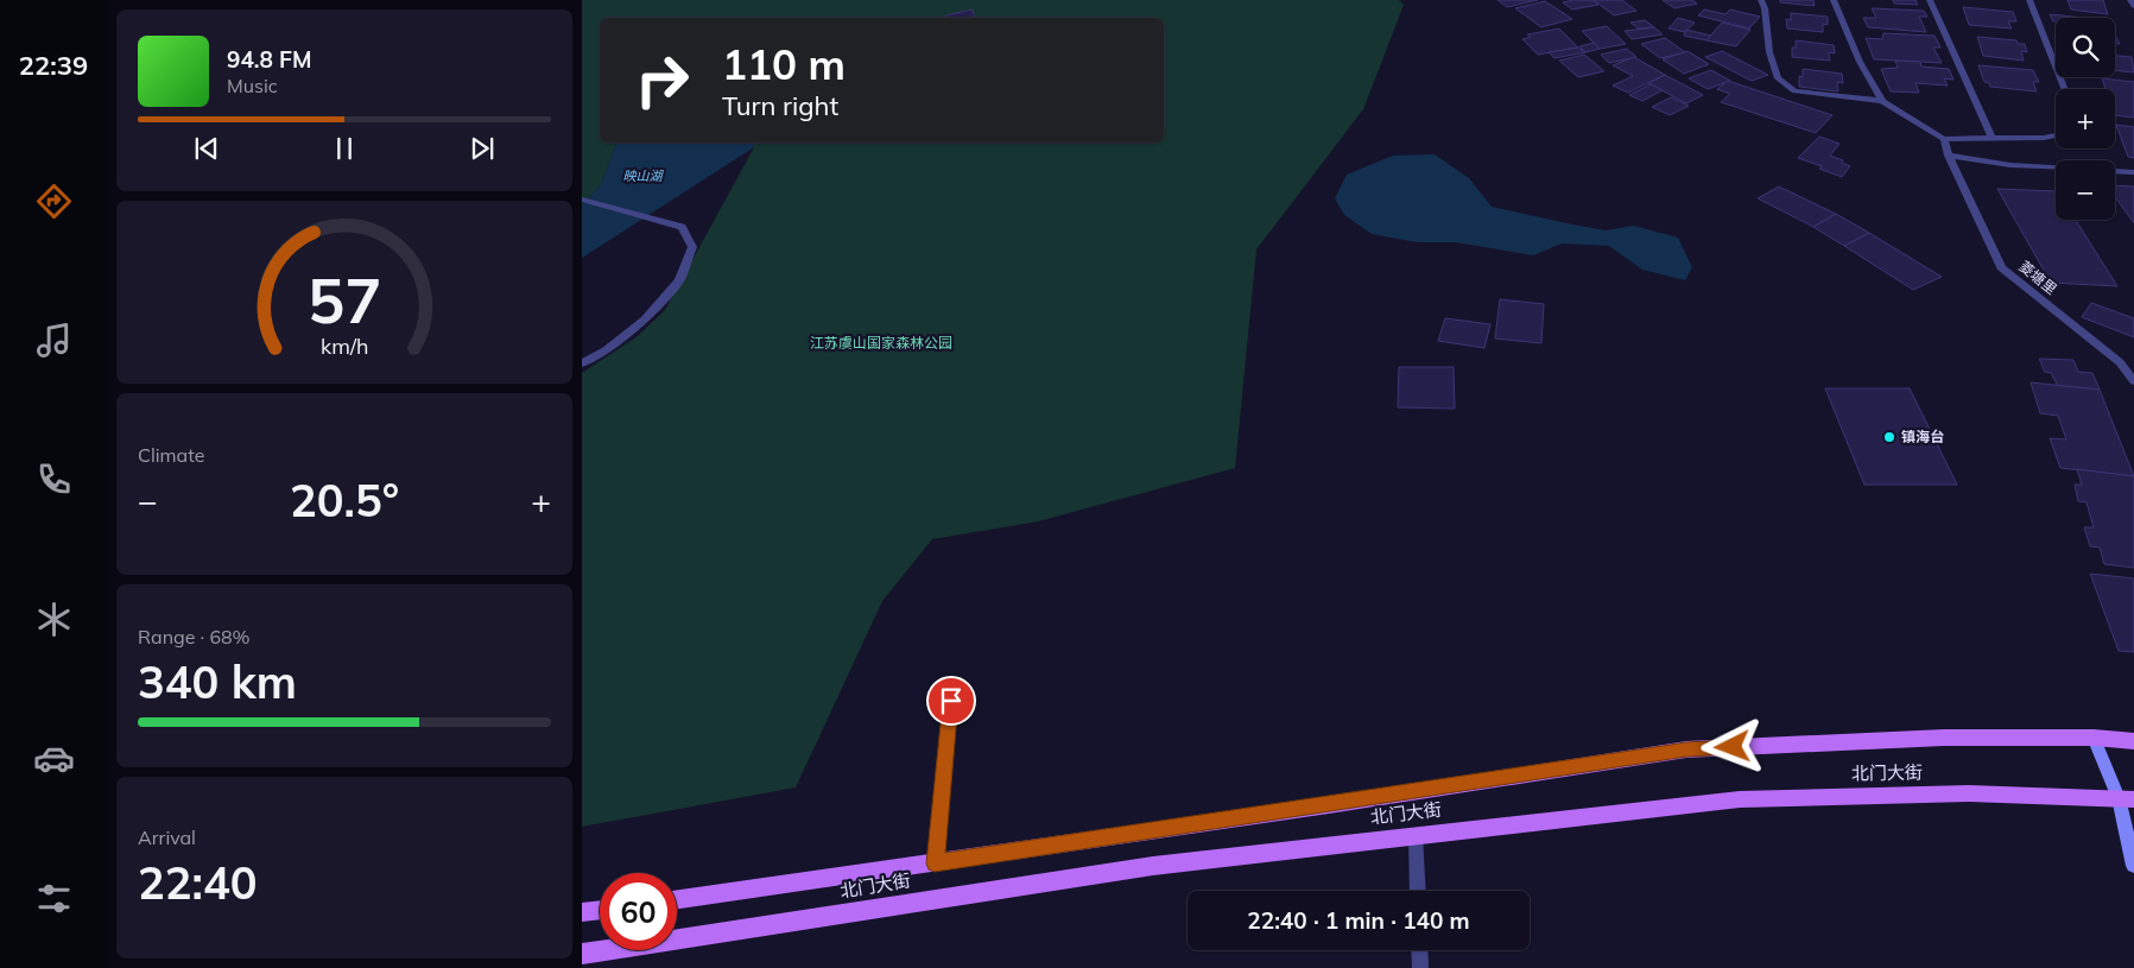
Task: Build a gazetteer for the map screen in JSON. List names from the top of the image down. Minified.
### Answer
{"streets":{"main road":["北门大街"],"street":["菱塘里"]},"water":["映山湖"],"parks":["江苏虞山国家森林公园"],"places":["镇海台"],"page":{"tabs":"22:39","map_buttons":["+","−"],"turn":["110 m","Turn right"],"song":["94.8 FM","Music"],"tile":["Climate",["Range · 68%","340 km"],["Arrival","22:40"]],"heat":["−","20.5°","+"],"limit":"60","trip":"22:40 · 1 min · 140 m","gauge":["57","km/h"]}}
